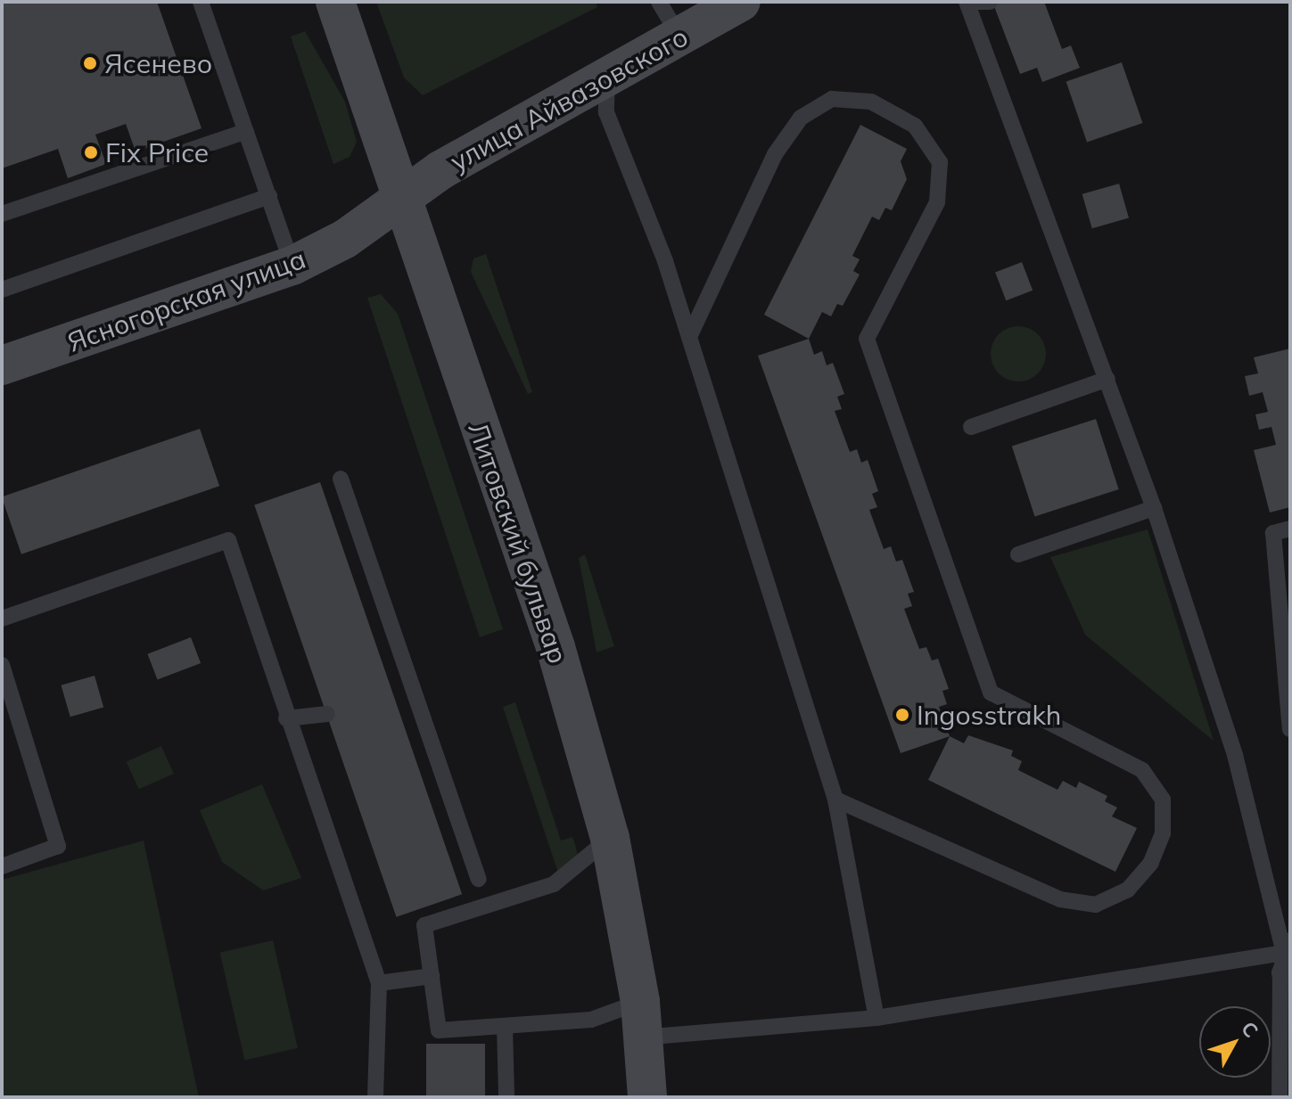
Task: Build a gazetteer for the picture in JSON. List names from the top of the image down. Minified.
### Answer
{"streets":{"main road":["улица Айвазовского","Ясногорская улица","Литовский бульвар"]},"crossings":[["улица Айвазовского","Ясногорская улица"],["улица Айвазовского","Литовский бульвар"],["Ясногорская улица","Литовский бульвар"]],"places":["Ясенево","Fix Price","Ingosstrakh"],"north":"top right"}
